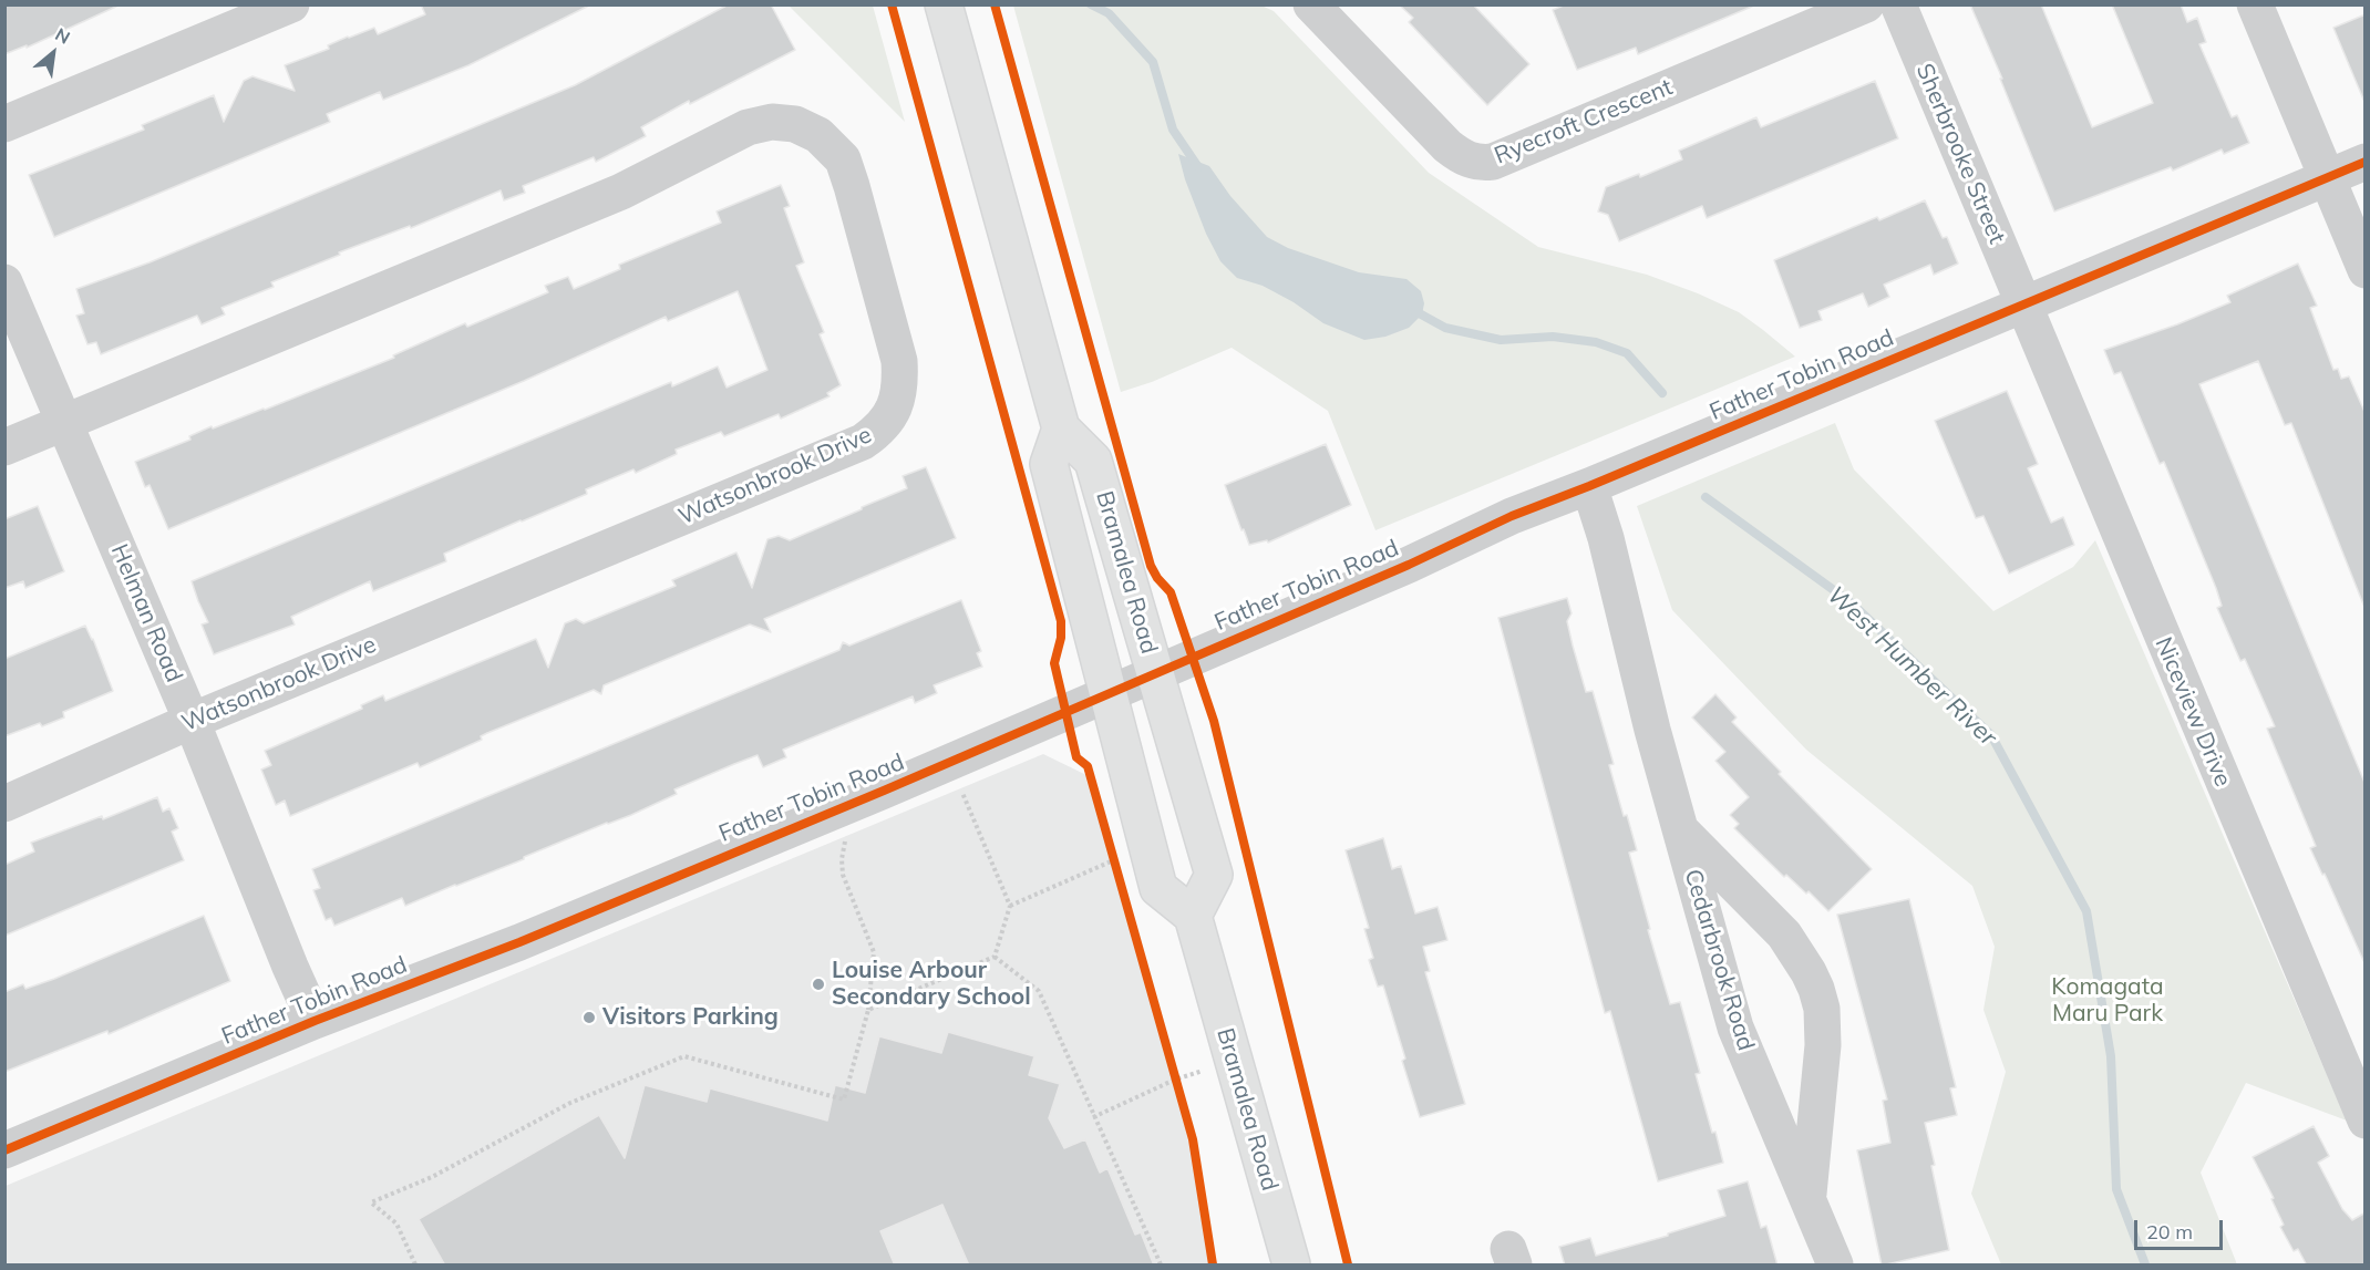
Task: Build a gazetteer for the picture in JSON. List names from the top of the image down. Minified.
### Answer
{"streets":{"main road":["Bramalea Road"],"street":["Ryecroft Crescent","Sherbrooke Street","Father Tobin Road","Watsonbrook Drive","Helman Road","Niceview Drive","Cedarbrook Road"]},"crossings":[["Sherbrooke Street","Father Tobin Road"],["Sherbrooke Street","Niceview Drive"],["Father Tobin Road","Bramalea Road"],["Father Tobin Road","Helman Road"],["Father Tobin Road","Niceview Drive"],["Father Tobin Road","Cedarbrook Road"],["Watsonbrook Drive","Helman Road"]],"water":["West Humber River"],"parks":["Komagata Maru Park"],"places":["Louise Arbour Secondary School","Visitors Parking"],"scale_bar":"20 m","north":"top right"}
